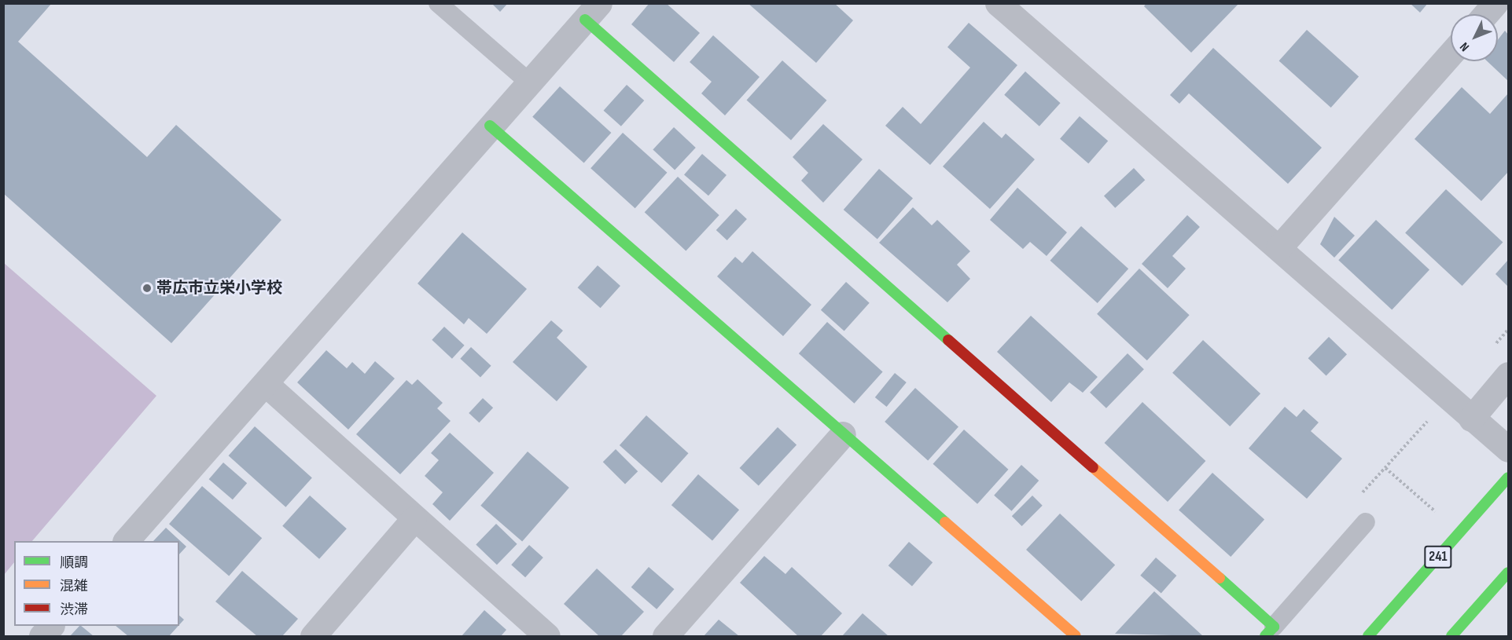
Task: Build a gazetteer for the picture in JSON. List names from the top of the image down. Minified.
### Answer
{"streets":{"main road":["241"]},"places":["帯広市立栄小学校"],"legend":["順調","混雑","渋滞"],"north":"bottom left"}
